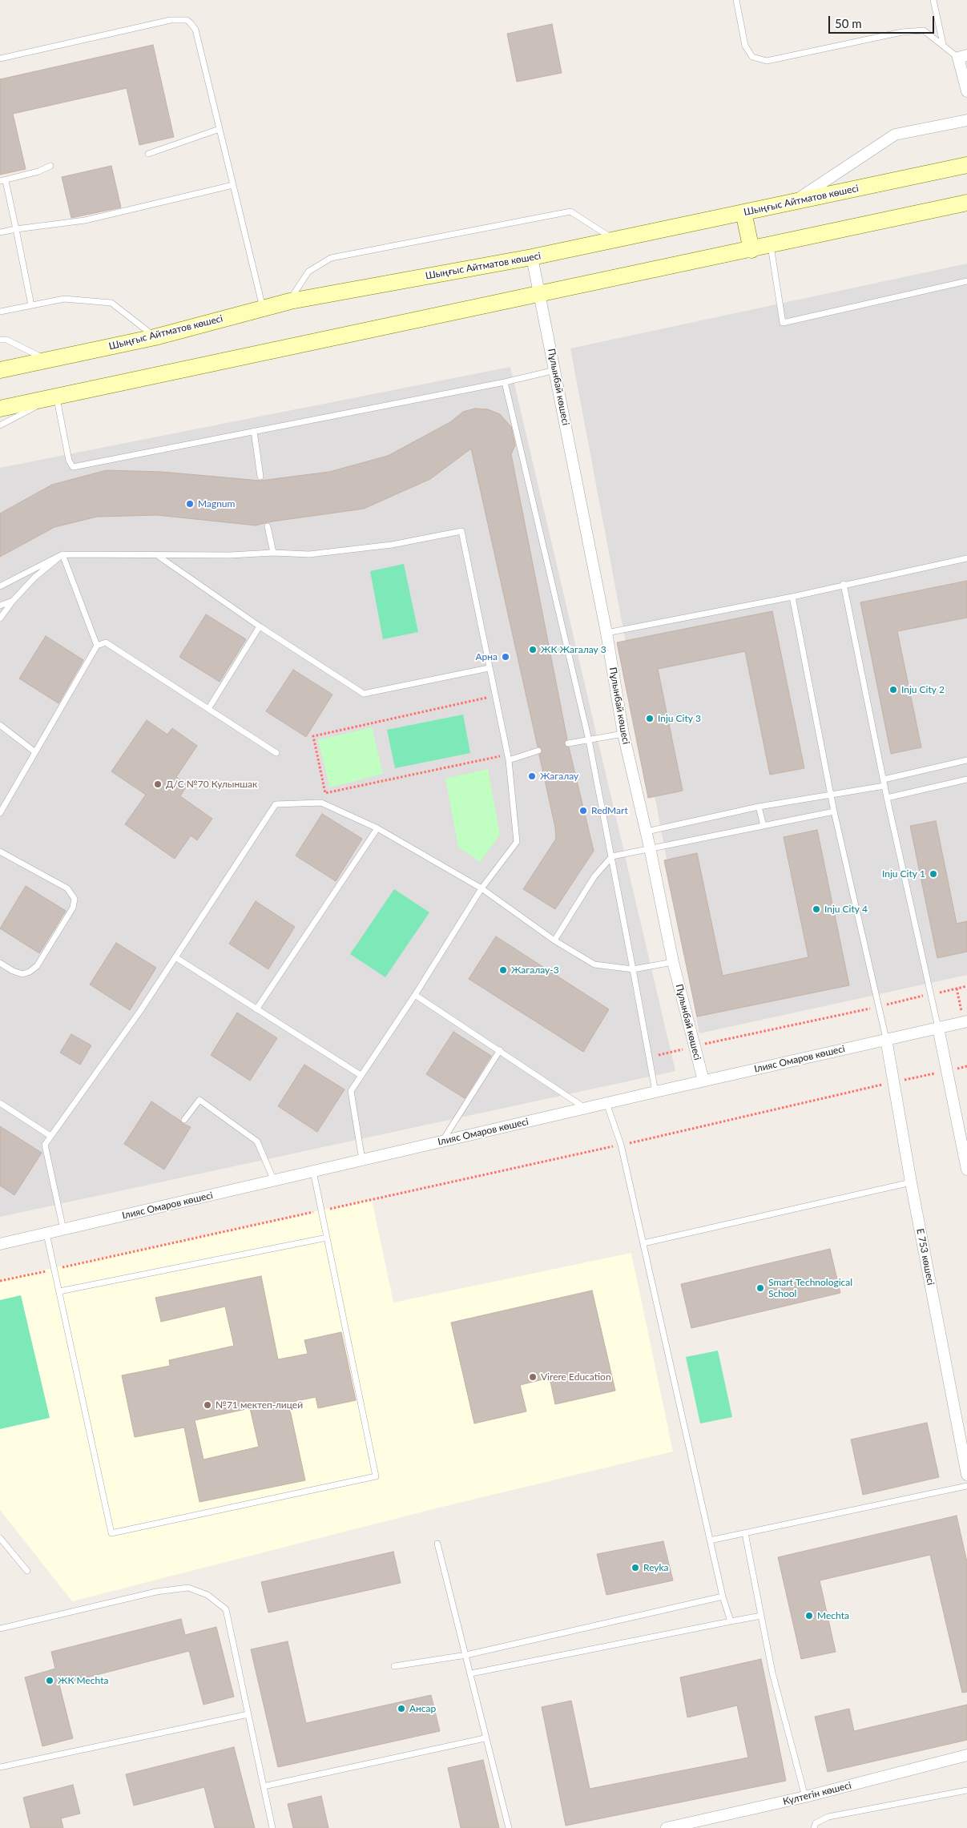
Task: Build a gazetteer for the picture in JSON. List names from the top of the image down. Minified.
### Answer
{"streets":{"main road":["Шыңғыс Айтматов көшесі"],"street":["Пұлынбай көшесі","Ілияс Омаров көшесі","Е 753 көшесі","Күлтегін көшесі"]},"crossings":[["Шыңғыс Айтматов көшесі","Пұлынбай көшесі"],["Пұлынбай көшесі","Ілияс Омаров көшесі"],["Ілияс Омаров көшесі","Е 753 көшесі"]],"places":["Magnum","ЖК Жагалау 3","Арна","Inju City 2","Inju City 3","Жагалау","Д/С №70 Кулыншак","RedMart","Inju City 1","Inju City 4","Жагалау-3","Smart Technological School","Virere Education","№71 мектеп-лицей","Reyka","Mechta","ЖК Mechta","Ансар"],"scale_bar":"50 m"}
